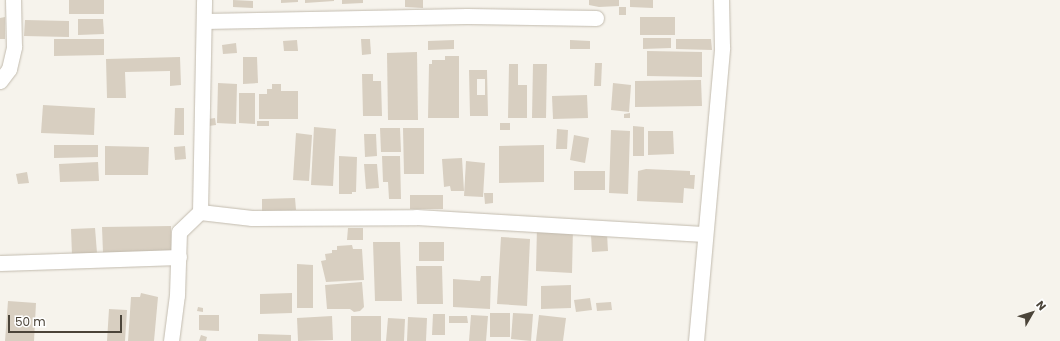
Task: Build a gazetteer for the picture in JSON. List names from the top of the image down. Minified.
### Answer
{"scale_bar":"50 m","north":"top right"}
